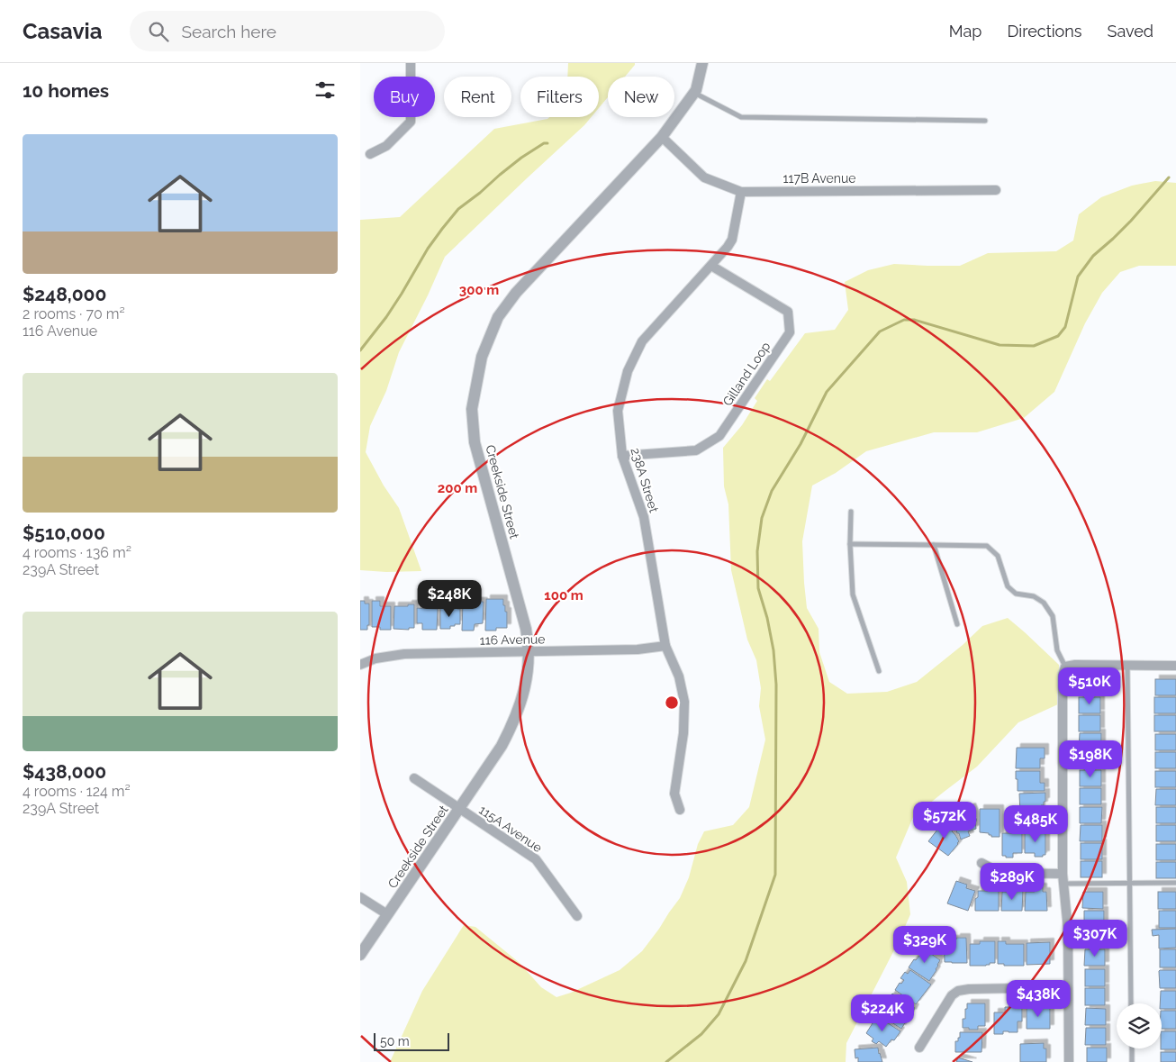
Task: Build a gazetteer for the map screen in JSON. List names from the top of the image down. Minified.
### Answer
{"streets":{"street":["117B Avenue","Gilland Loop","238A Street","Creekside Street","116 Avenue","115A Avenue"]},"crossings":[["117B Avenue","238A Street"],["117B Avenue","Creekside Street"],["Gilland Loop","238A Street"],["238A Street","116 Avenue"],["Creekside Street","116 Avenue"],["Creekside Street","115A Avenue"]],"scale_bar":"50 m","page":{"header":"Casavia","search":"Search here","nav":["Map","Directions","Saved"],"heading":"10 homes","chip":["Buy","Rent","Filters","New"],"list":[{"name":"$248,000","note":"2 rooms · 70 m² · 116 Avenue"},{"name":"$510,000","note":"4 rooms · 136 m² · 239A Street"},{"name":"$438,000","note":"4 rooms · 124 m² · 239A Street"}],"price":["$248K","$510K","$198K","$572K","$485K","$289K","$307K","$329K","$438K","$224K"],"scale":"50 m"},"rings":["300 m","200 m","100 m"]}
